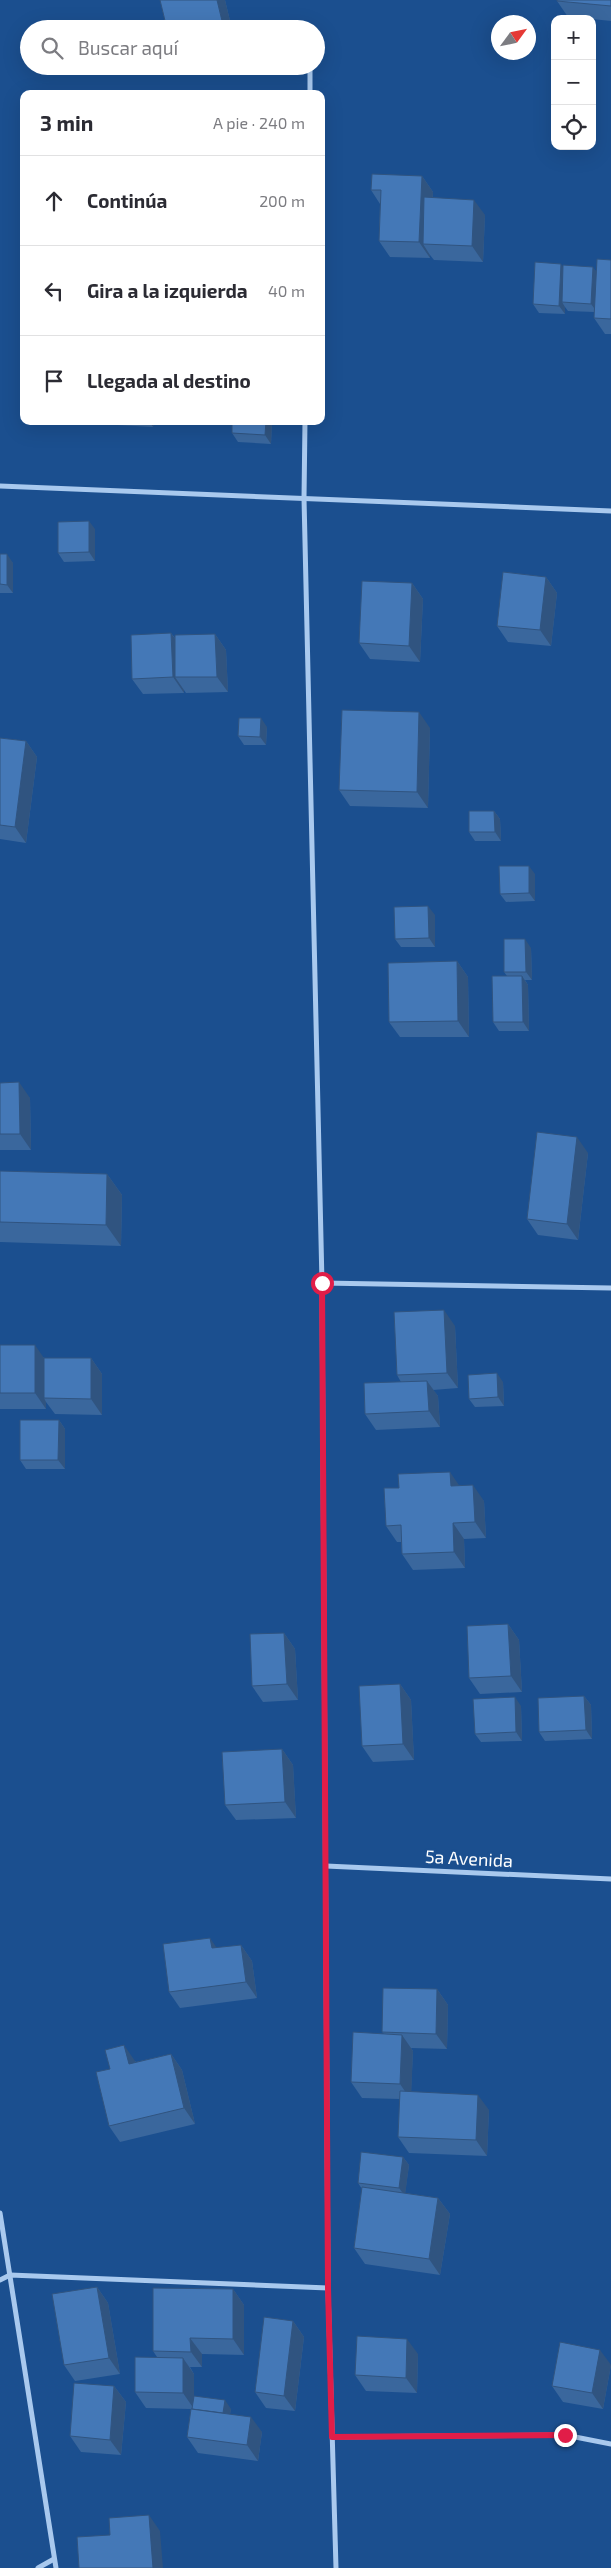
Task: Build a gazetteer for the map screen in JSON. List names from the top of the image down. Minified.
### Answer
{"streets":{"street":["5a Avenida"]},"north":"top right","page":{"map_buttons":["+","−"],"search":"Buscar aquí","heading":["3 min","A pie · 240 m"],"list":[["Continúa","200 m"],["Gira a la izquierda","40 m"],"Llegada al destino"]}}
